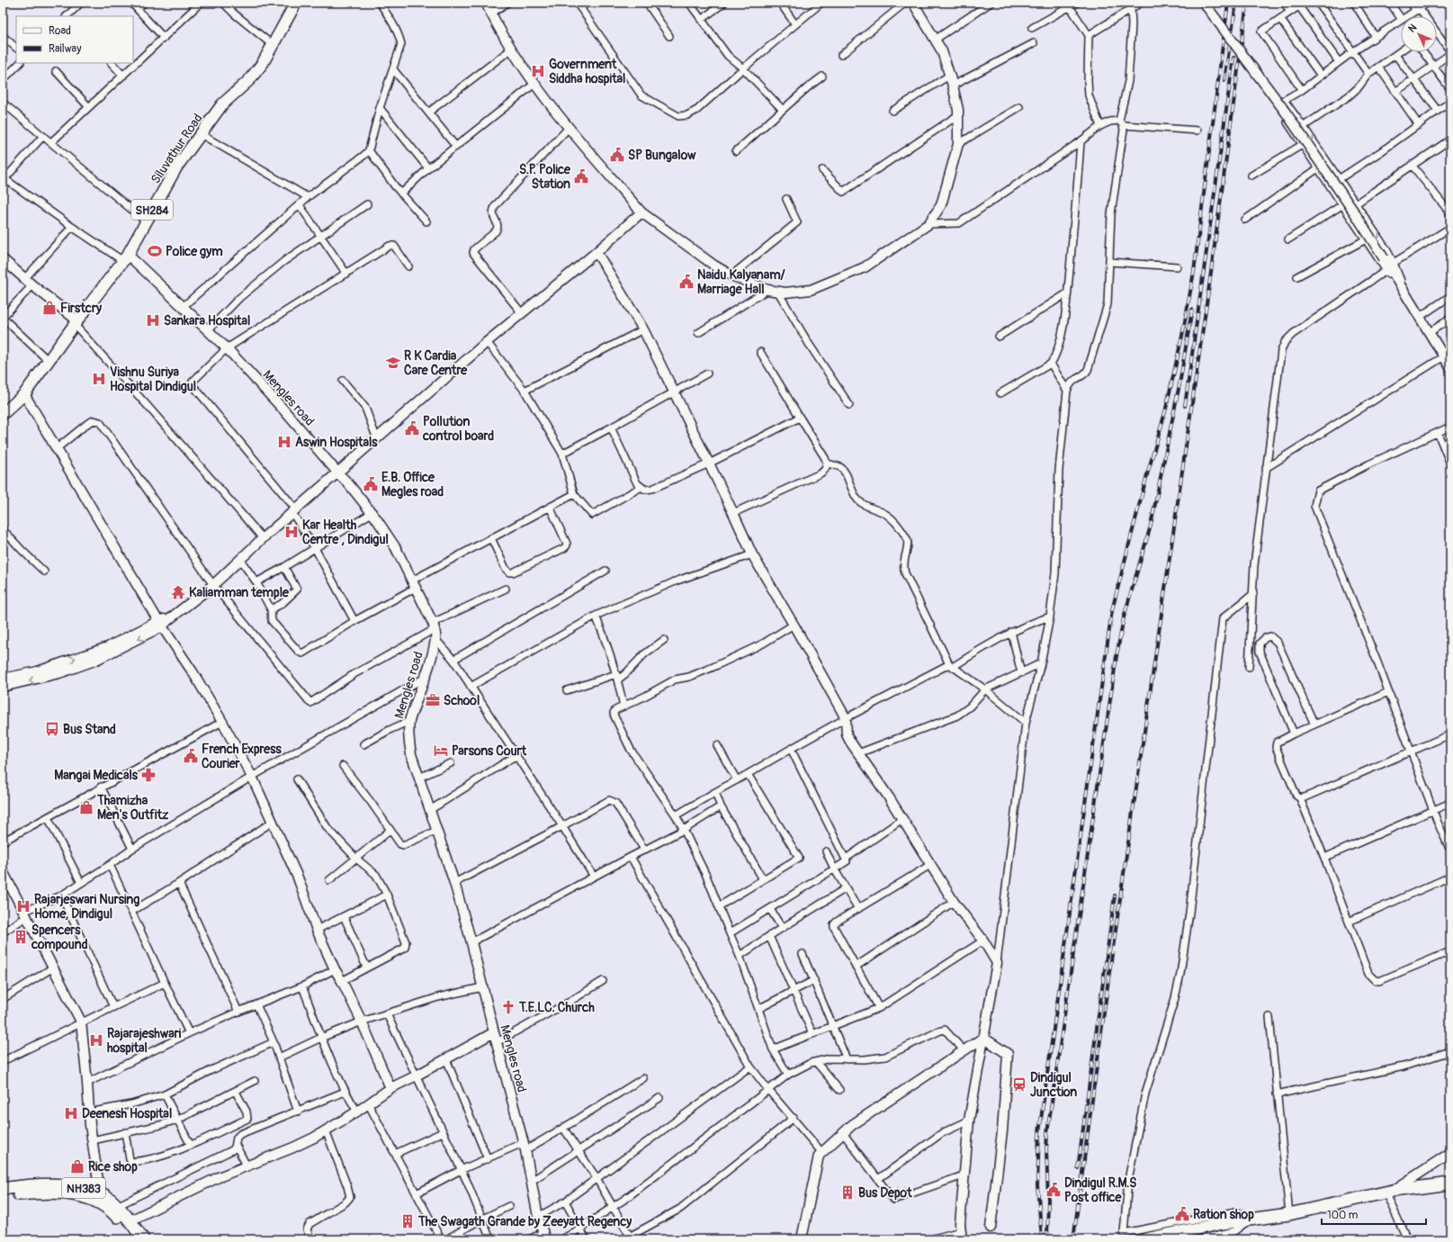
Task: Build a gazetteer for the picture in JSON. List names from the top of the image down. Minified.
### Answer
{"streets":{"highway":["NH383"],"main road":["Siluvathur Road","SH284","Mengles road"]},"crossings":[["Siluvathur Road","Mengles road"]],"places":{"hospital":["Government Siddha hospital","Sankara Hospital","Vishnu Suriya Hospital Dindigul","Aswin Hospitals","Kar Health Centre , Dindigul","Rajarjeswari Nursing Home, Dindigul","Rajarajeshwari hospital","Deenesh Hospital"],"public building":["SP Bungalow","S.P. Police Station","Naidu Kalyanam/ Marriage Hall","Pollution control board","E.B. Office Megles road","French Express Courier","Dindigul R.M.S Post office","Ration shop"],"sports":["Police gym"],"shop":["Firstcry","Thamizha Men's Outfitz","Rice shop"],"school or university":["R K Cardia Care Centre"],"temple":["Kaliamman temple"],"office":["School"],"bus stop":["Bus Stand"],"hotel":["Parsons Court"],"pharmacy":["Mangai Medicals"],"building":["Spencers compound","Bus Depot","The Swagath Grande by Zeeyatt Regency"],"church":["T.E.LC. Church"],"station":["Dindigul Junction"]},"legend":["Road","Railway"],"scale_bar":"100 m","north":"top left"}
